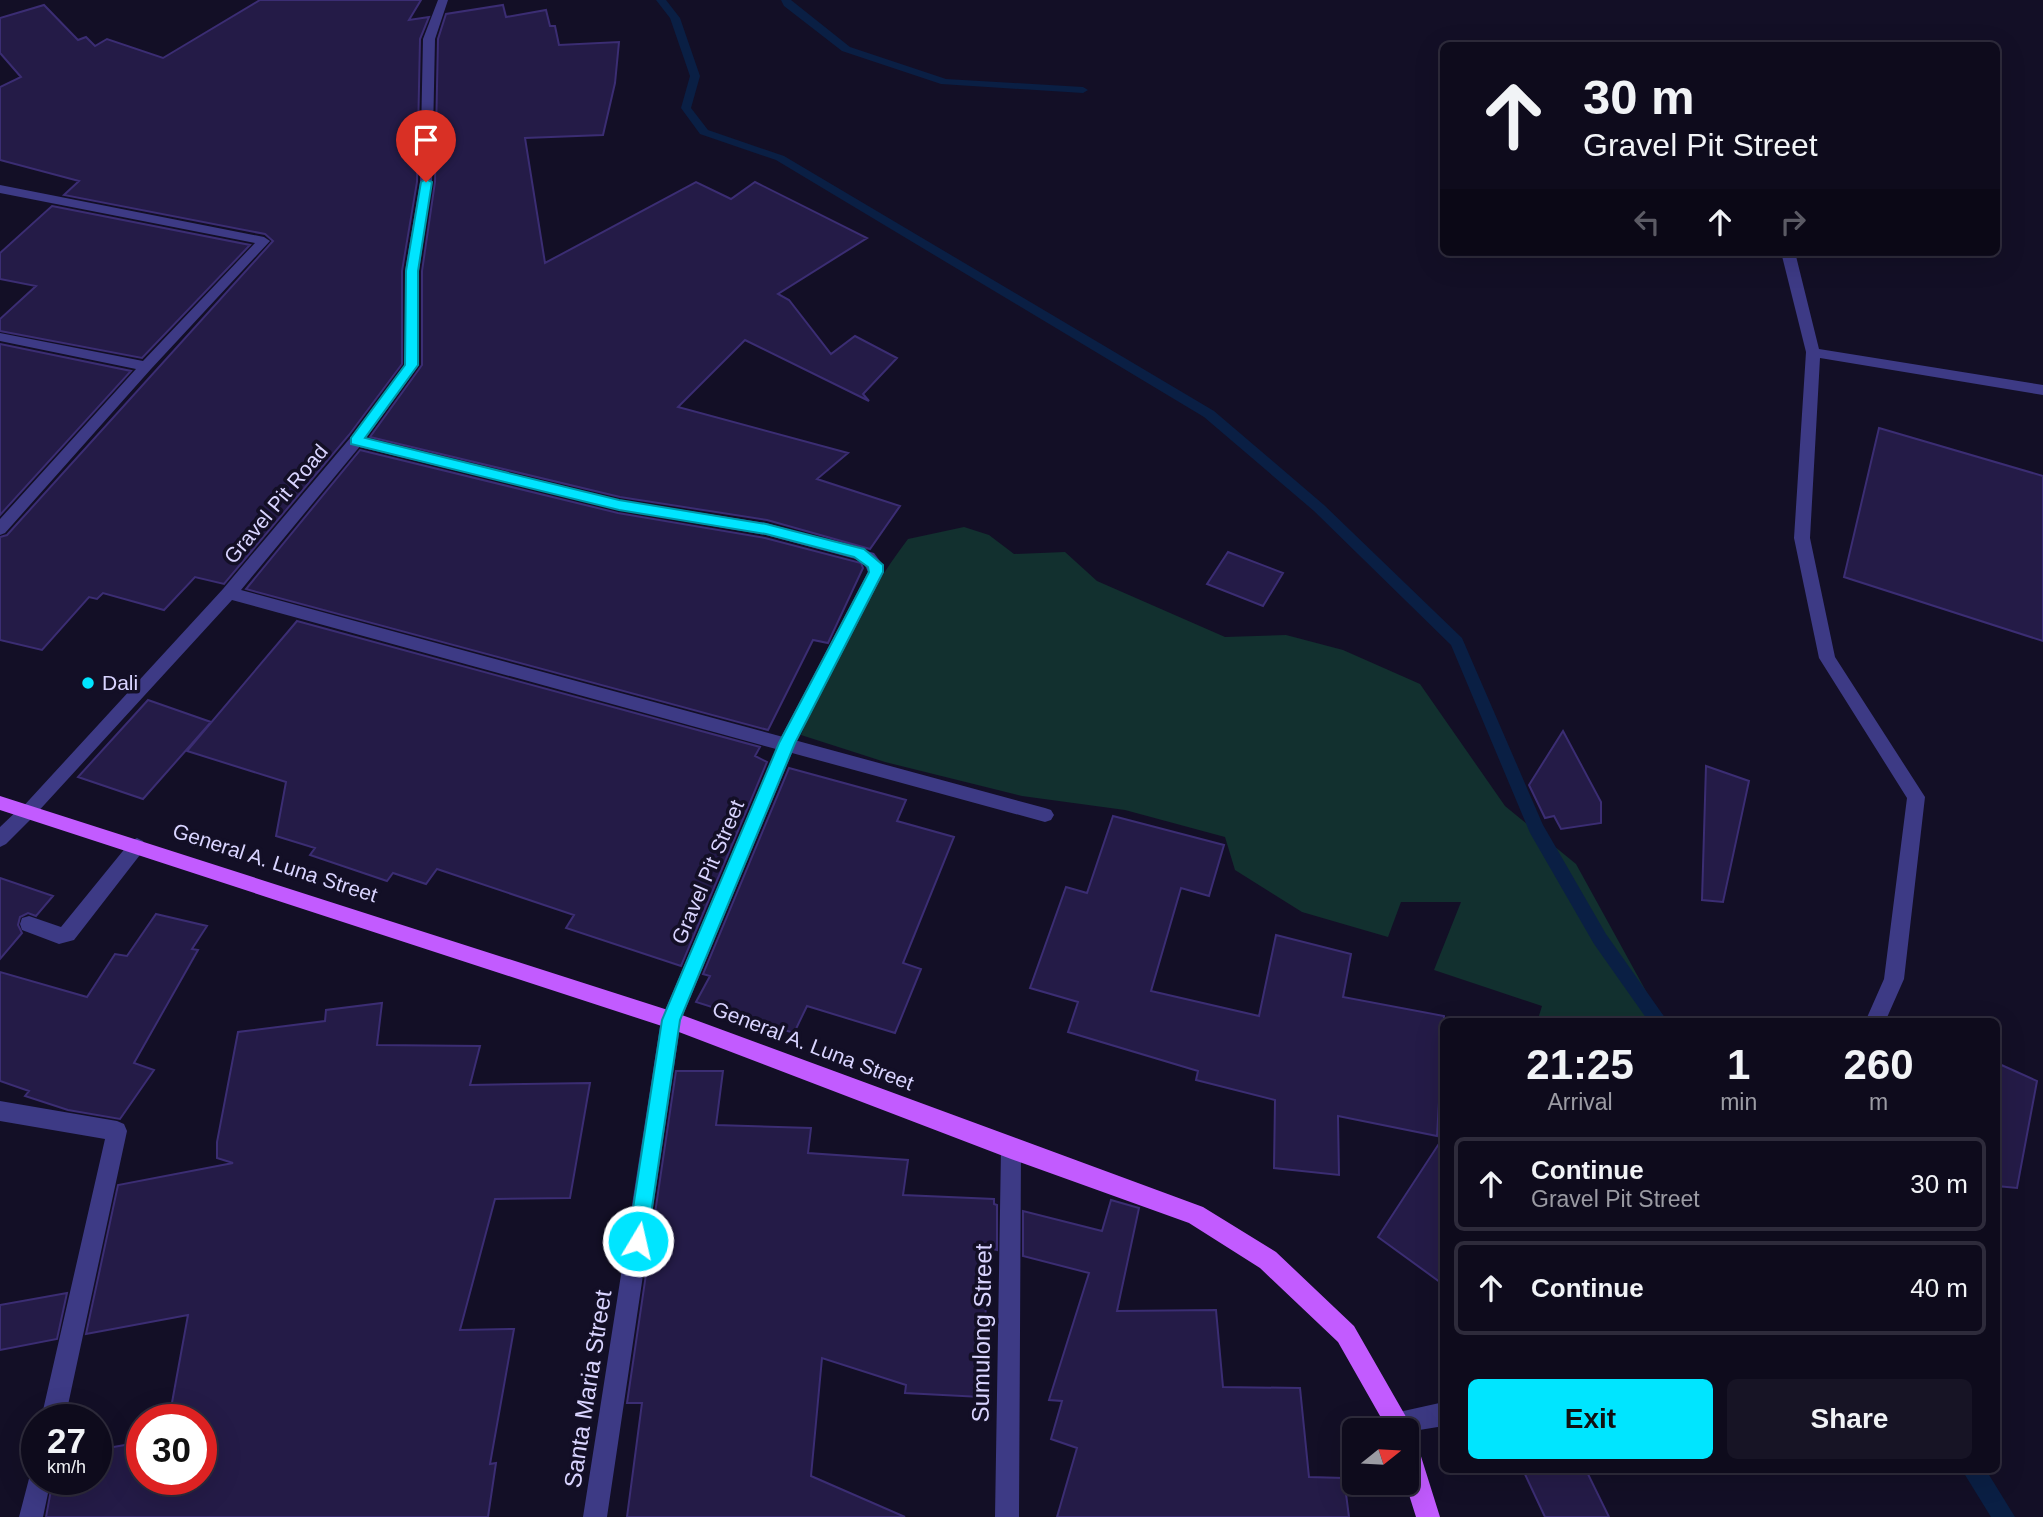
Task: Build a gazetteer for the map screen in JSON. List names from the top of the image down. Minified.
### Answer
{"streets":{"main road":["General A. Luna Street"],"street":["Gravel Pit Road","Gravel Pit Street","Sumulong Street","Santa Maria Street"]},"crossings":[["Gravel Pit Road","General A. Luna Street"],["Gravel Pit Road","Gravel Pit Street"],["General A. Luna Street","Gravel Pit Street"],["General A. Luna Street","Sumulong Street"],["General A. Luna Street","Santa Maria Street"],["Gravel Pit Street","Santa Maria Street"]],"places":["Dali"],"north":"right","page":{"turn":["30 m","Gravel Pit Street"],"eta":["21:25","Arrival","1","min","260","m"],"list":[{"name":"Continue","note":"Gravel Pit Street","value":"30 m"},{"name":"Continue","value":"40 m"}],"buttons":["Exit","Share"],"speed":"27 km/h","limit":"30"}}
